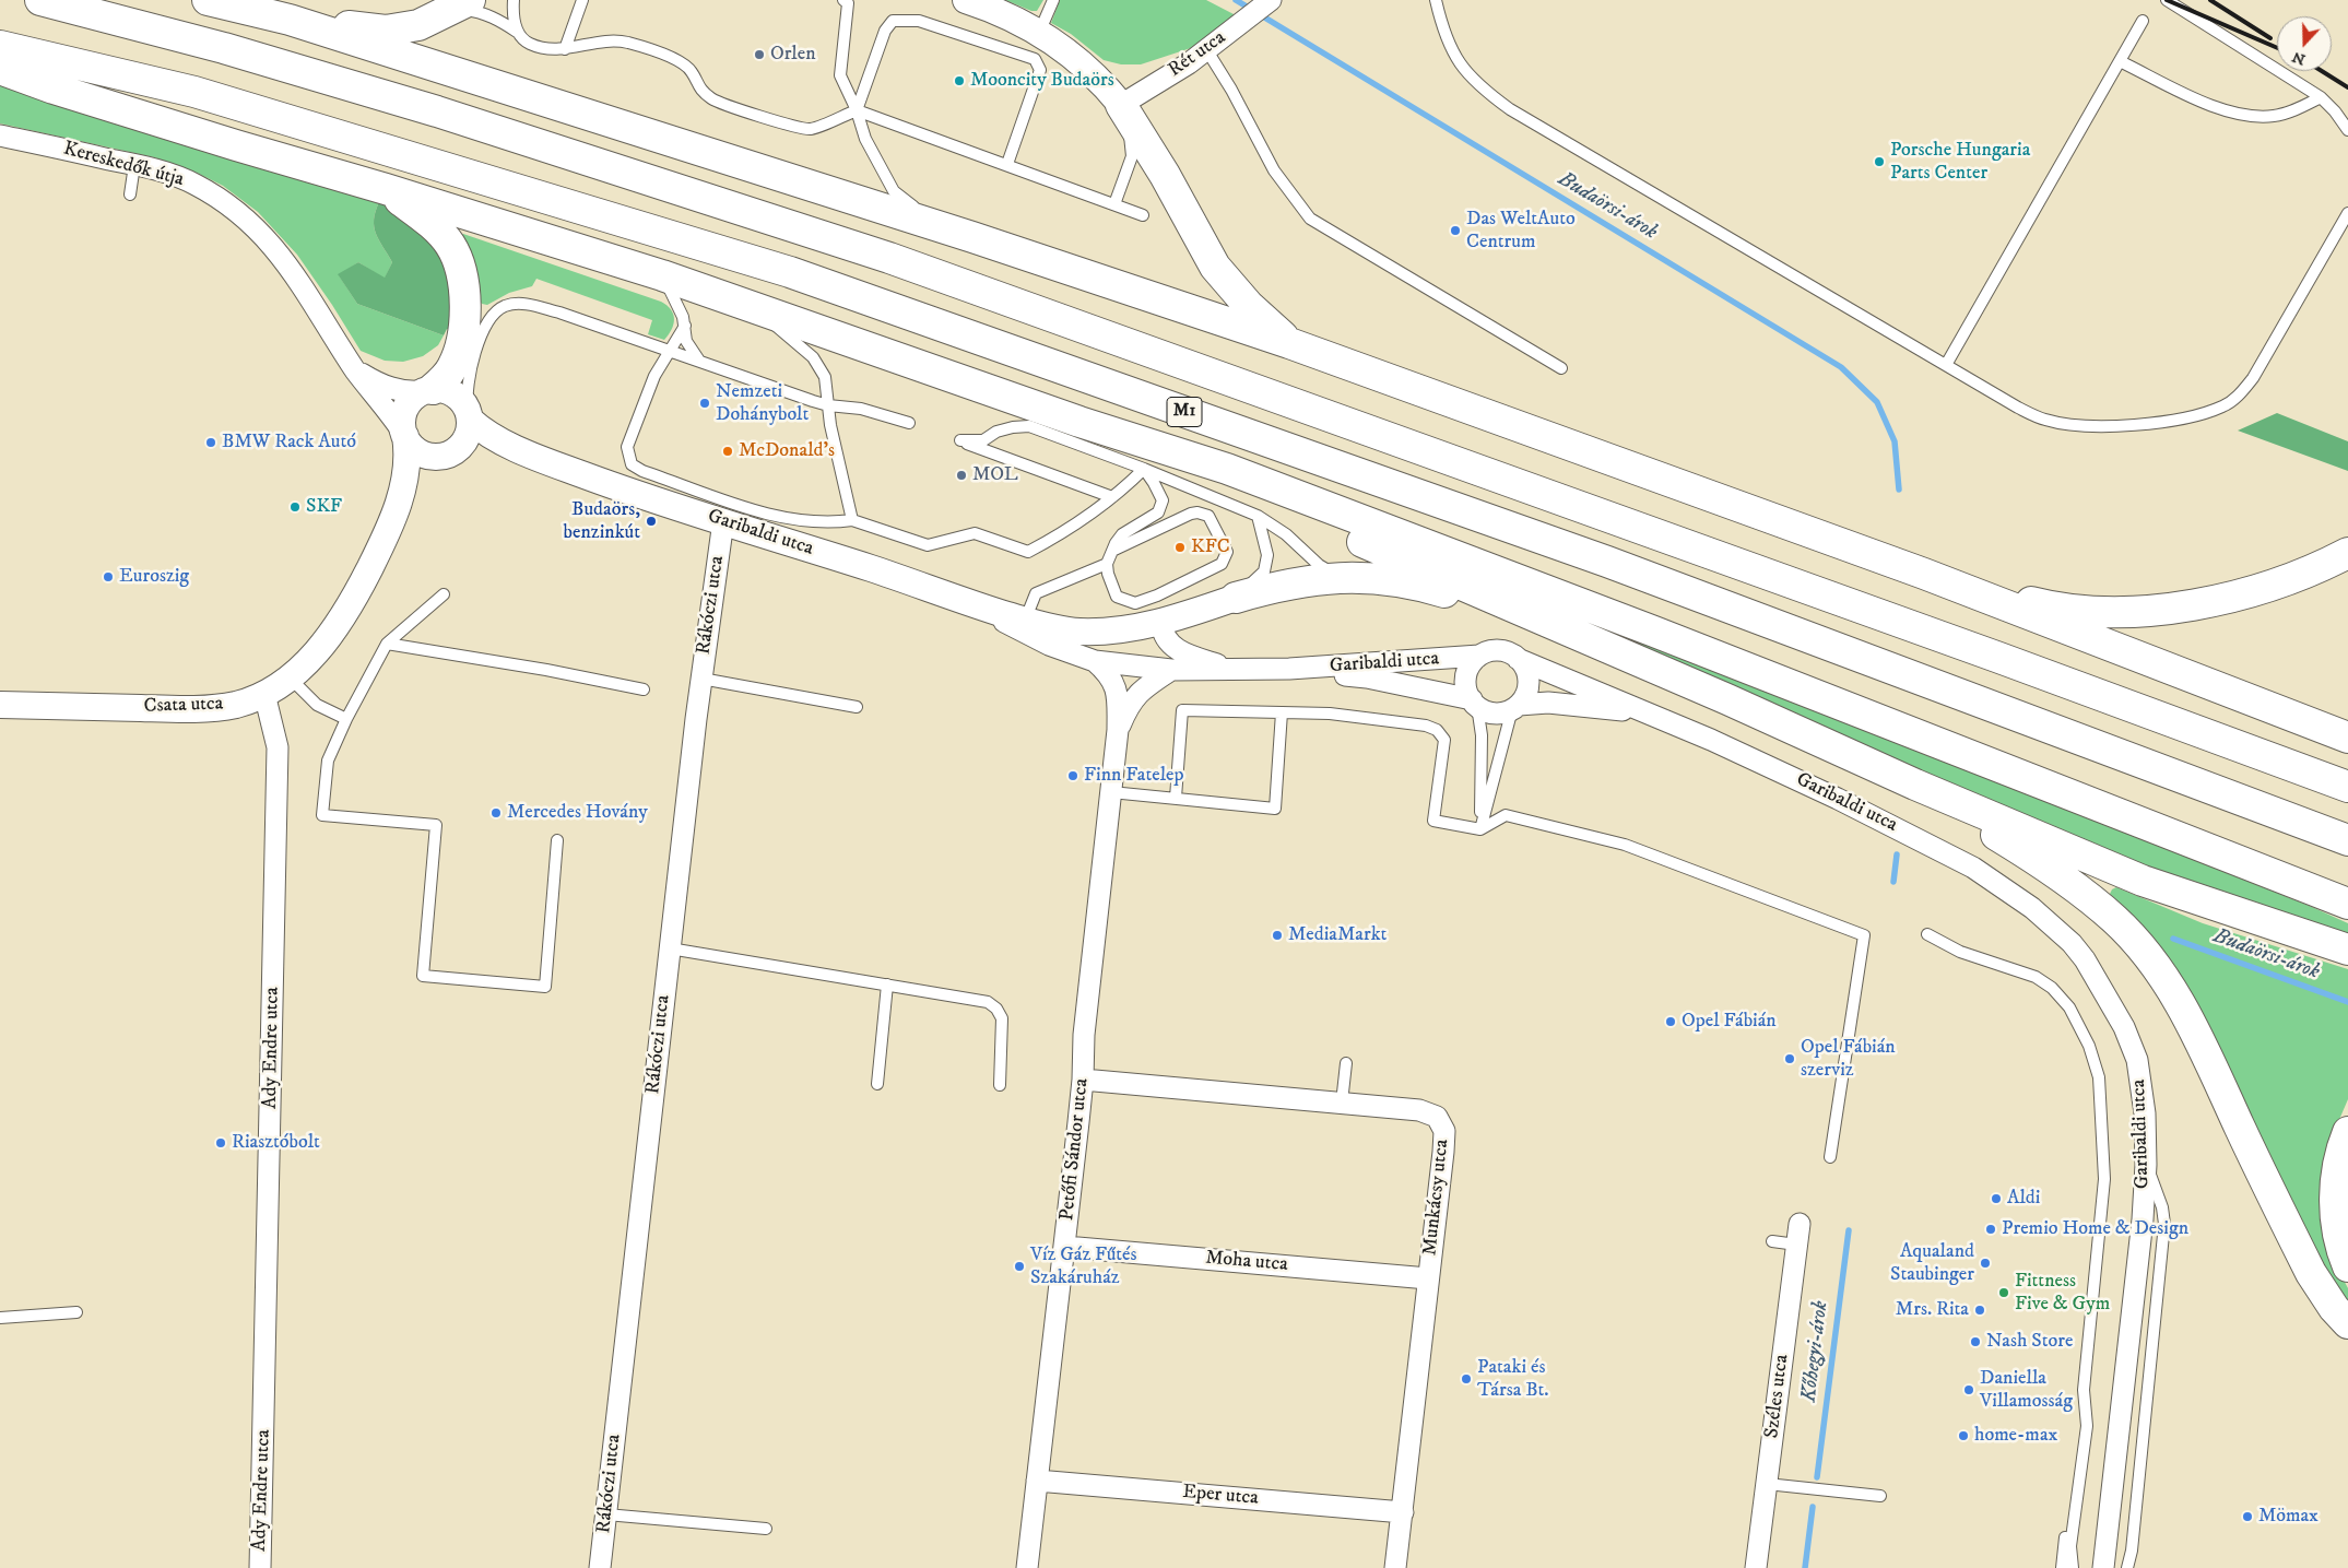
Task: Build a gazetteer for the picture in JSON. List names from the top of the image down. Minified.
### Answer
{"streets":{"highway":["M1"],"street":["Rét utca","Kereskedők útja","Garibaldi utca","Rákóczi utca","Csata utca","Ady Endre utca","Petőfi Sándor utca","Munkácsy utca","Moha utca","Széles utca","Eper utca"]},"crossings":[["Kereskedők útja","Garibaldi utca"],["Kereskedők útja","Csata utca"],["Garibaldi utca","Rákóczi utca"],["Garibaldi utca","Csata utca"],["Garibaldi utca","Petőfi Sándor utca"],["Csata utca","Ady Endre utca"],["Petőfi Sándor utca","Munkácsy utca"],["Petőfi Sándor utca","Moha utca"],["Petőfi Sándor utca","Eper utca"],["Munkácsy utca","Moha utca"],["Munkácsy utca","Eper utca"]],"water":["Budaörsi-árok","Kőhegyi-árok"],"places":["Orlen","Mooncity Budaörs","Porsche Hungaria Parts Center","Das WeltAuto Centrum","Nemzeti Dohánybolt","BMW Rack Autó","McDonald's","MOL","SKF","Budaörs, benzinkút","KFC","Euroszig","Finn Fatelep","Mercedes Hovány","MediaMarkt","Opel Fábián","Opel Fábián szerviz","Riasztóbolt","Aldi","Premio Home & Design","Aqualand Staubinger","Víz Gáz Fűtés Szakáruház","Fittness Five & Gym","Mrs. Rita","Nash Store","Pataki és Társa Bt.","Daniella Villamosság","home-max","Mömax"],"north":"bottom"}
